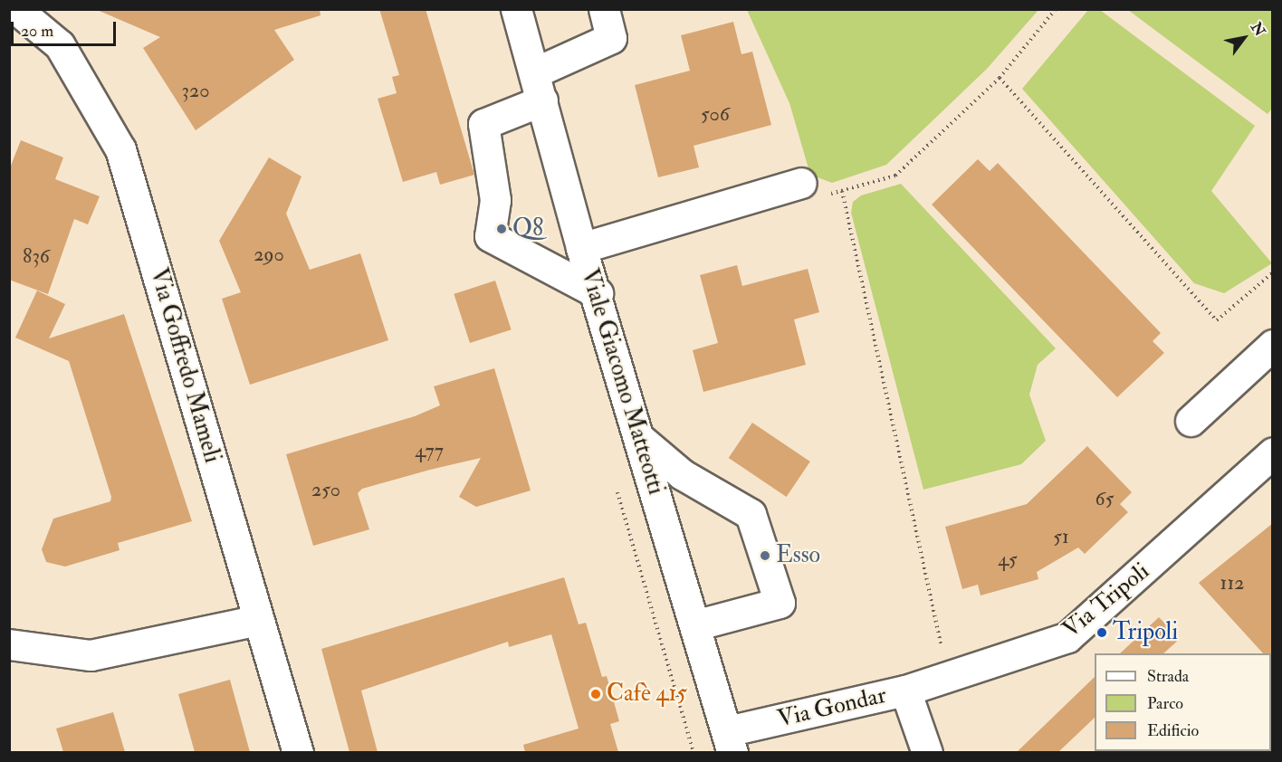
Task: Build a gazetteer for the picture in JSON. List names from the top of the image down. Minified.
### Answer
{"streets":{"street":["Via Goffredo Mameli","Viale Giacomo Matteotti","Via Tripoli","Via Gondar"]},"crossings":[["Viale Giacomo Matteotti","Via Gondar"],["Via Tripoli","Via Gondar"]],"places":["Q8","Esso","Tripoli","Cafè 415"],"house_numbers":["320","506","290","836","477","250","65","51","45","112"],"legend":["Strada","Parco","Edificio"],"scale_bar":"20 m","north":"top right"}
